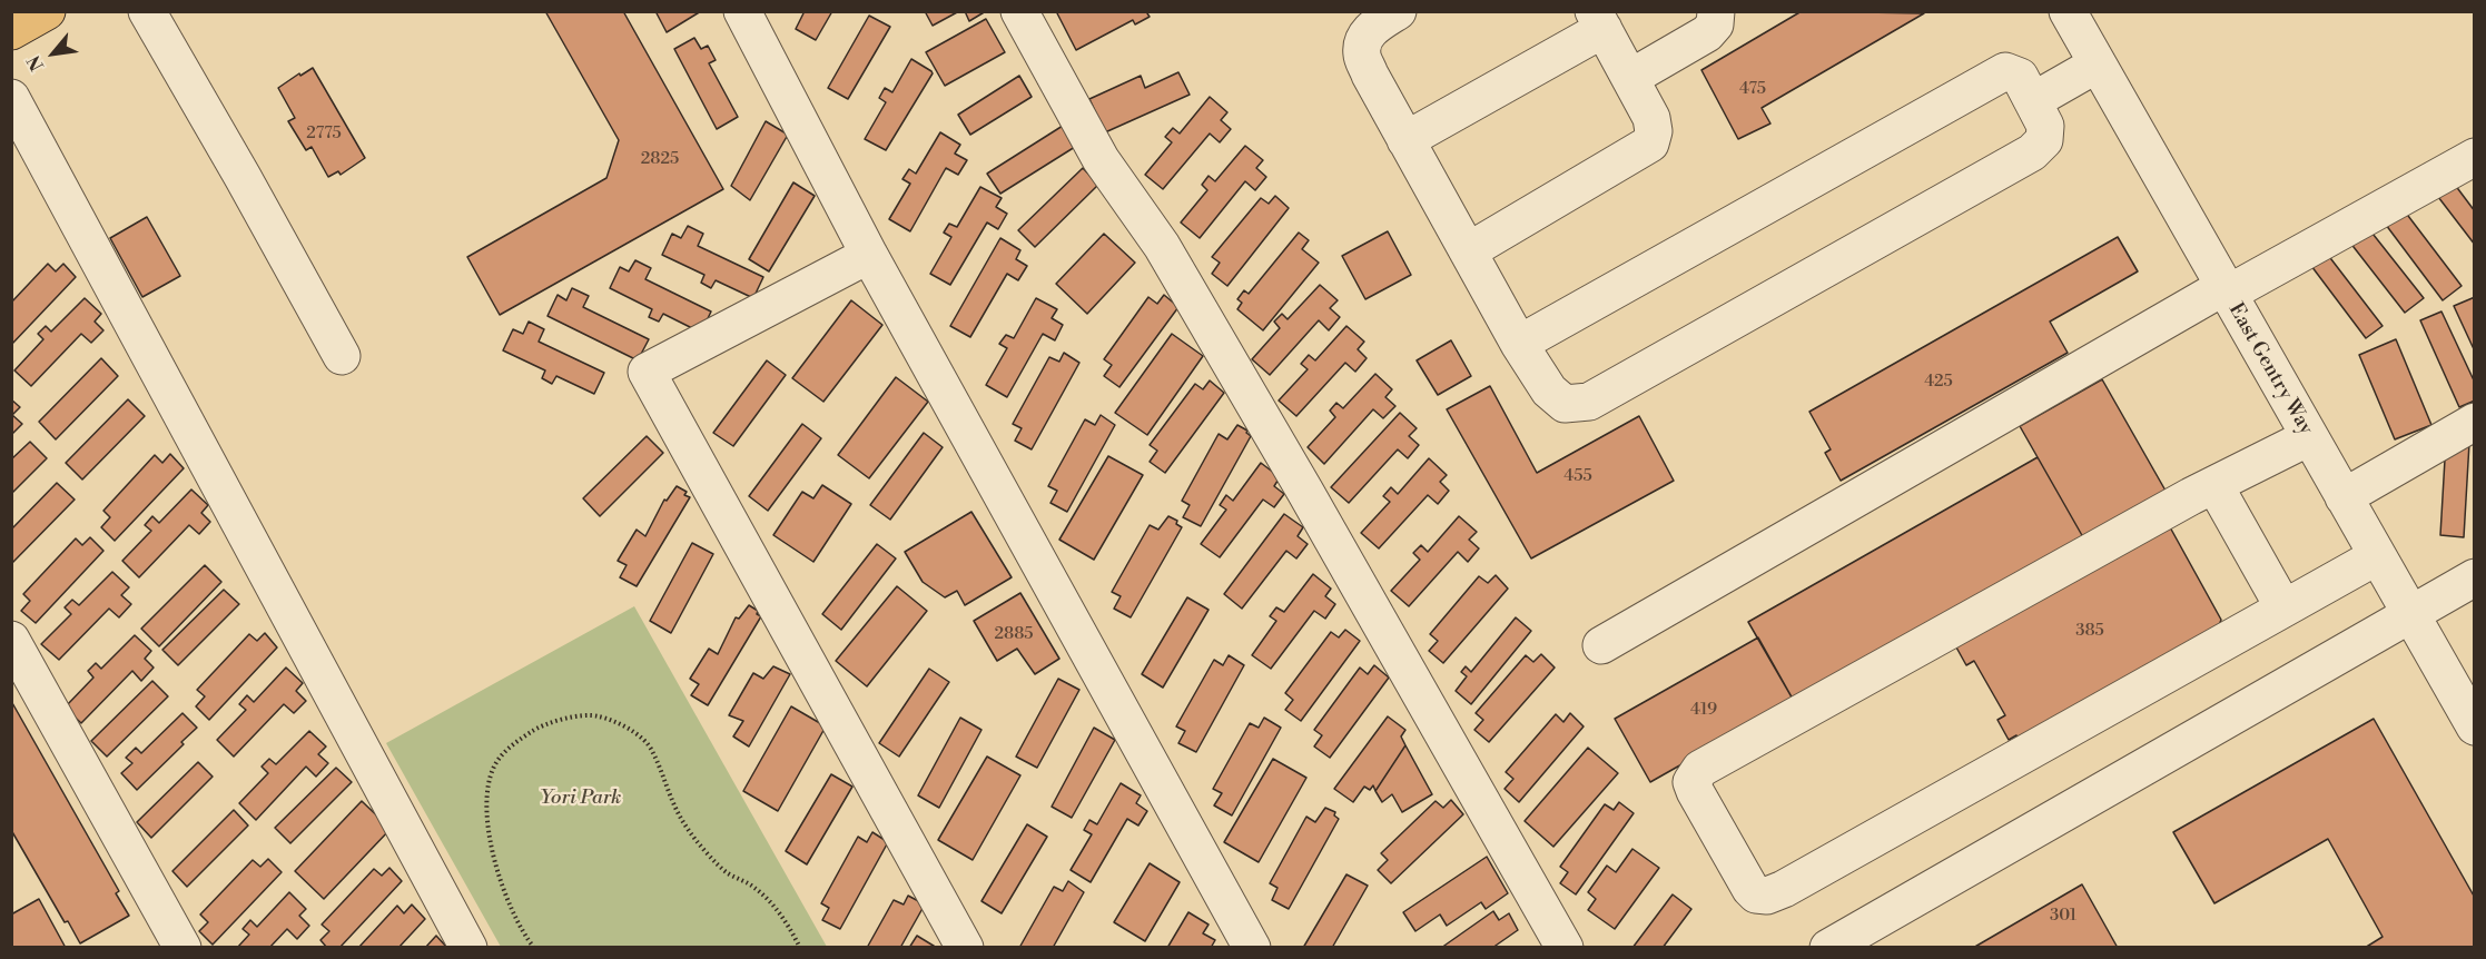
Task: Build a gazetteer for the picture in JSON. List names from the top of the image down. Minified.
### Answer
{"streets":{"street":["East Gentry Way"]},"parks":["Yori Park"],"house_numbers":["475","2775","2825","425","455","385","2885","419","301"],"north":"bottom left"}
